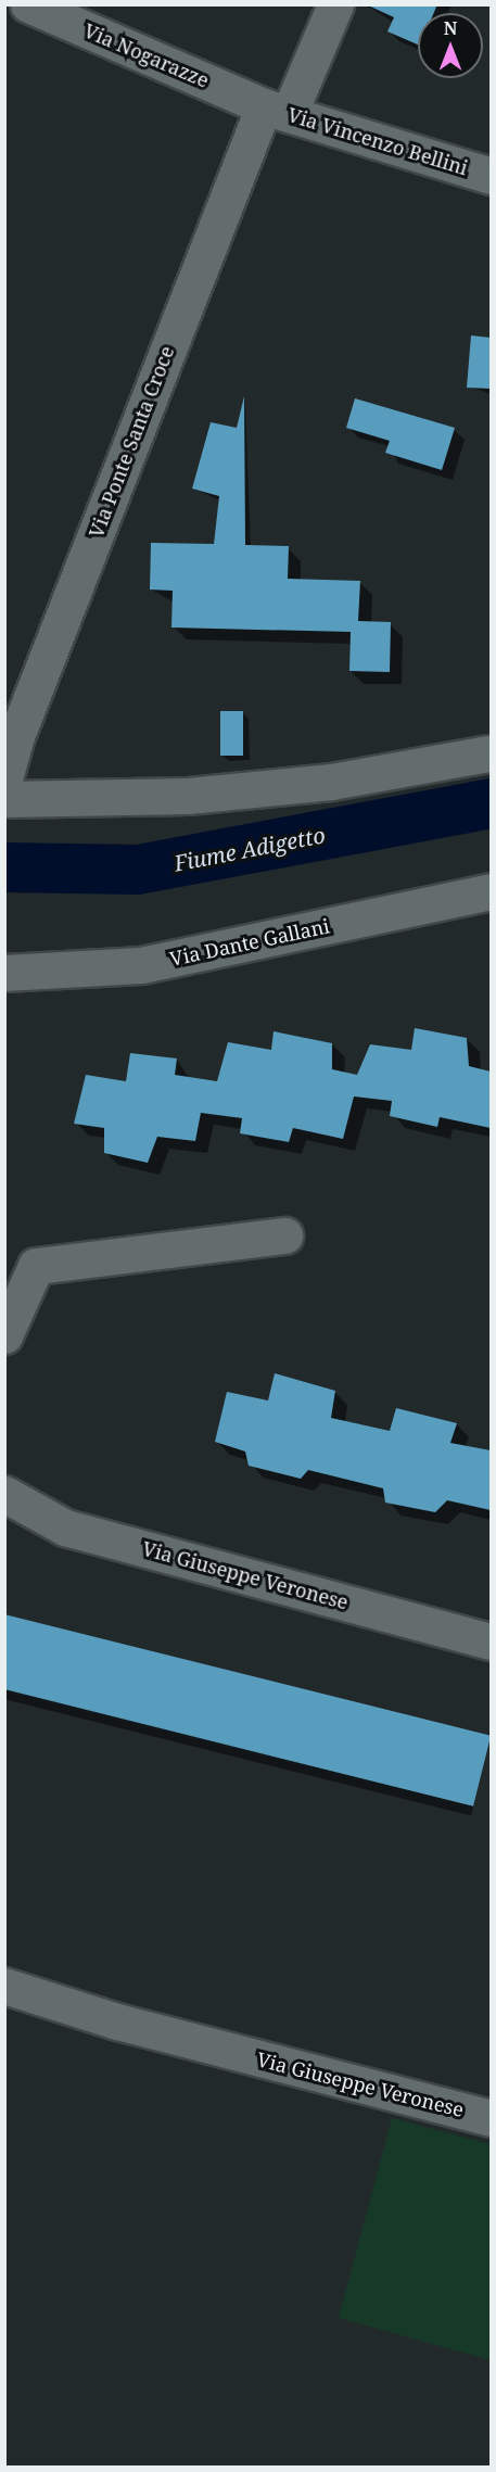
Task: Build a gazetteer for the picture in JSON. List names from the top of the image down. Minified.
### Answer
{"streets":{"street":["Via Nogarazze","Via Vincenzo Bellini","Via Ponte Santa Croce","Via Dante Gallani","Via Giuseppe Veronese"]},"crossings":[["Via Nogarazze","Via Vincenzo Bellini"],["Via Nogarazze","Via Ponte Santa Croce"],["Via Vincenzo Bellini","Via Ponte Santa Croce"]],"water":["Fiume Adigetto"],"north":"top"}
